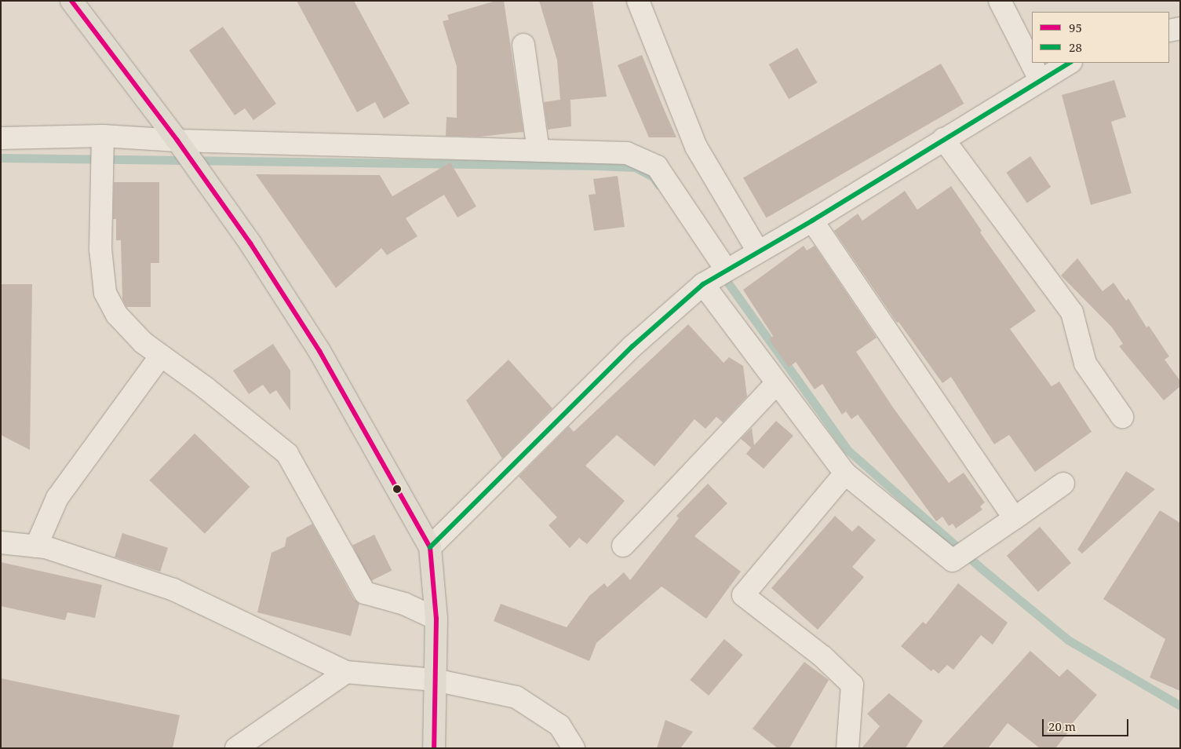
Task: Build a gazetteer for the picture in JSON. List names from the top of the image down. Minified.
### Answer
{"lines":["transit line 95","transit line 28"],"legend":["95","28"],"scale_bar":"20 m"}
